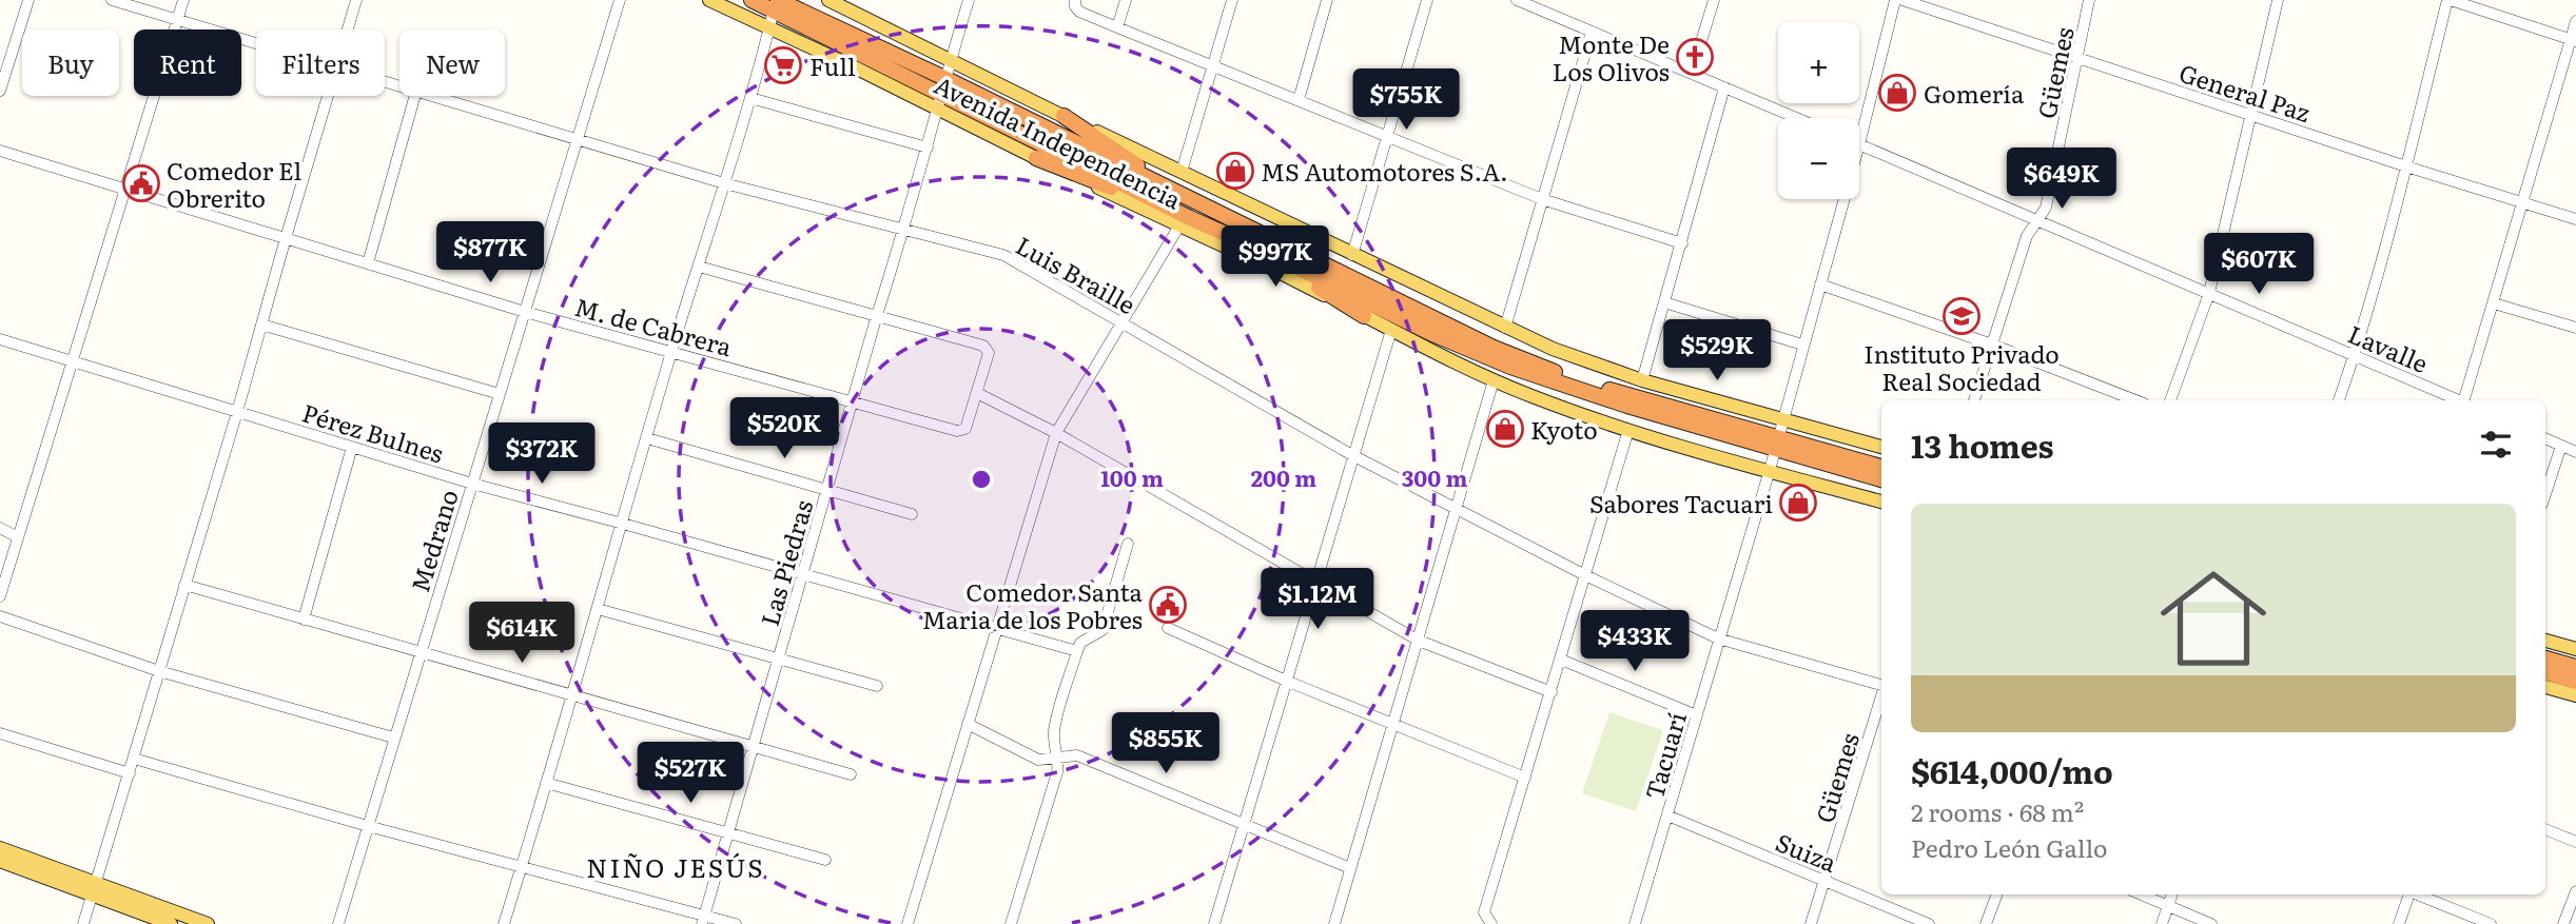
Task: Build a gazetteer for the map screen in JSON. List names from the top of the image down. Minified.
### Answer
{"streets":{"highway":["Avenida Independencia"],"street":["Güemes","General Paz","Luis Braille","M. de Cabrera","Lavalle","Pérez Bulnes","Medrano","Las Piedras","Tacuarí","Suiza"]},"crossings":[["Güemes","General Paz"],["Güemes","Lavalle"],["Güemes","Suiza"],["Avenida Independencia","Las Piedras"],["Avenida Independencia","Tacuarí"],["Luis Braille","Medrano"],["Luis Braille","Las Piedras"],["Luis Braille","Tacuarí"],["M. de Cabrera","Medrano"],["M. de Cabrera","Las Piedras"],["Lavalle","Tacuarí"],["Pérez Bulnes","Medrano"],["Pérez Bulnes","Las Piedras"],["Tacuarí","Suiza"]],"districts":["NIÑO JESÚS"],"places":{"church":["Monte De Los Olivos"],"supermarket":["Full"],"shop":["Gomería","MS Automotores S.A.","Kyoto","Sabores Tacuari"],"public building":["Comedor El Obrerito","Comedor Santa Maria de los Pobres"],"school or university":["Instituto Privado Real Sociedad"]},"page":{"map_buttons":["+","−"],"chip":["Buy","Rent","Filters","New"],"price":["$755K","$649K","$877K","$997K","$607K","$529K","$520K","$372K","$1.12M","$614K","$433K","$855K","$527K"],"heading":"13 homes","list":[{"name":"$614,000/mo","note":"2 rooms · 68 m² · Pedro León Gallo"}]},"rings":["100 m","200 m","300 m"]}
